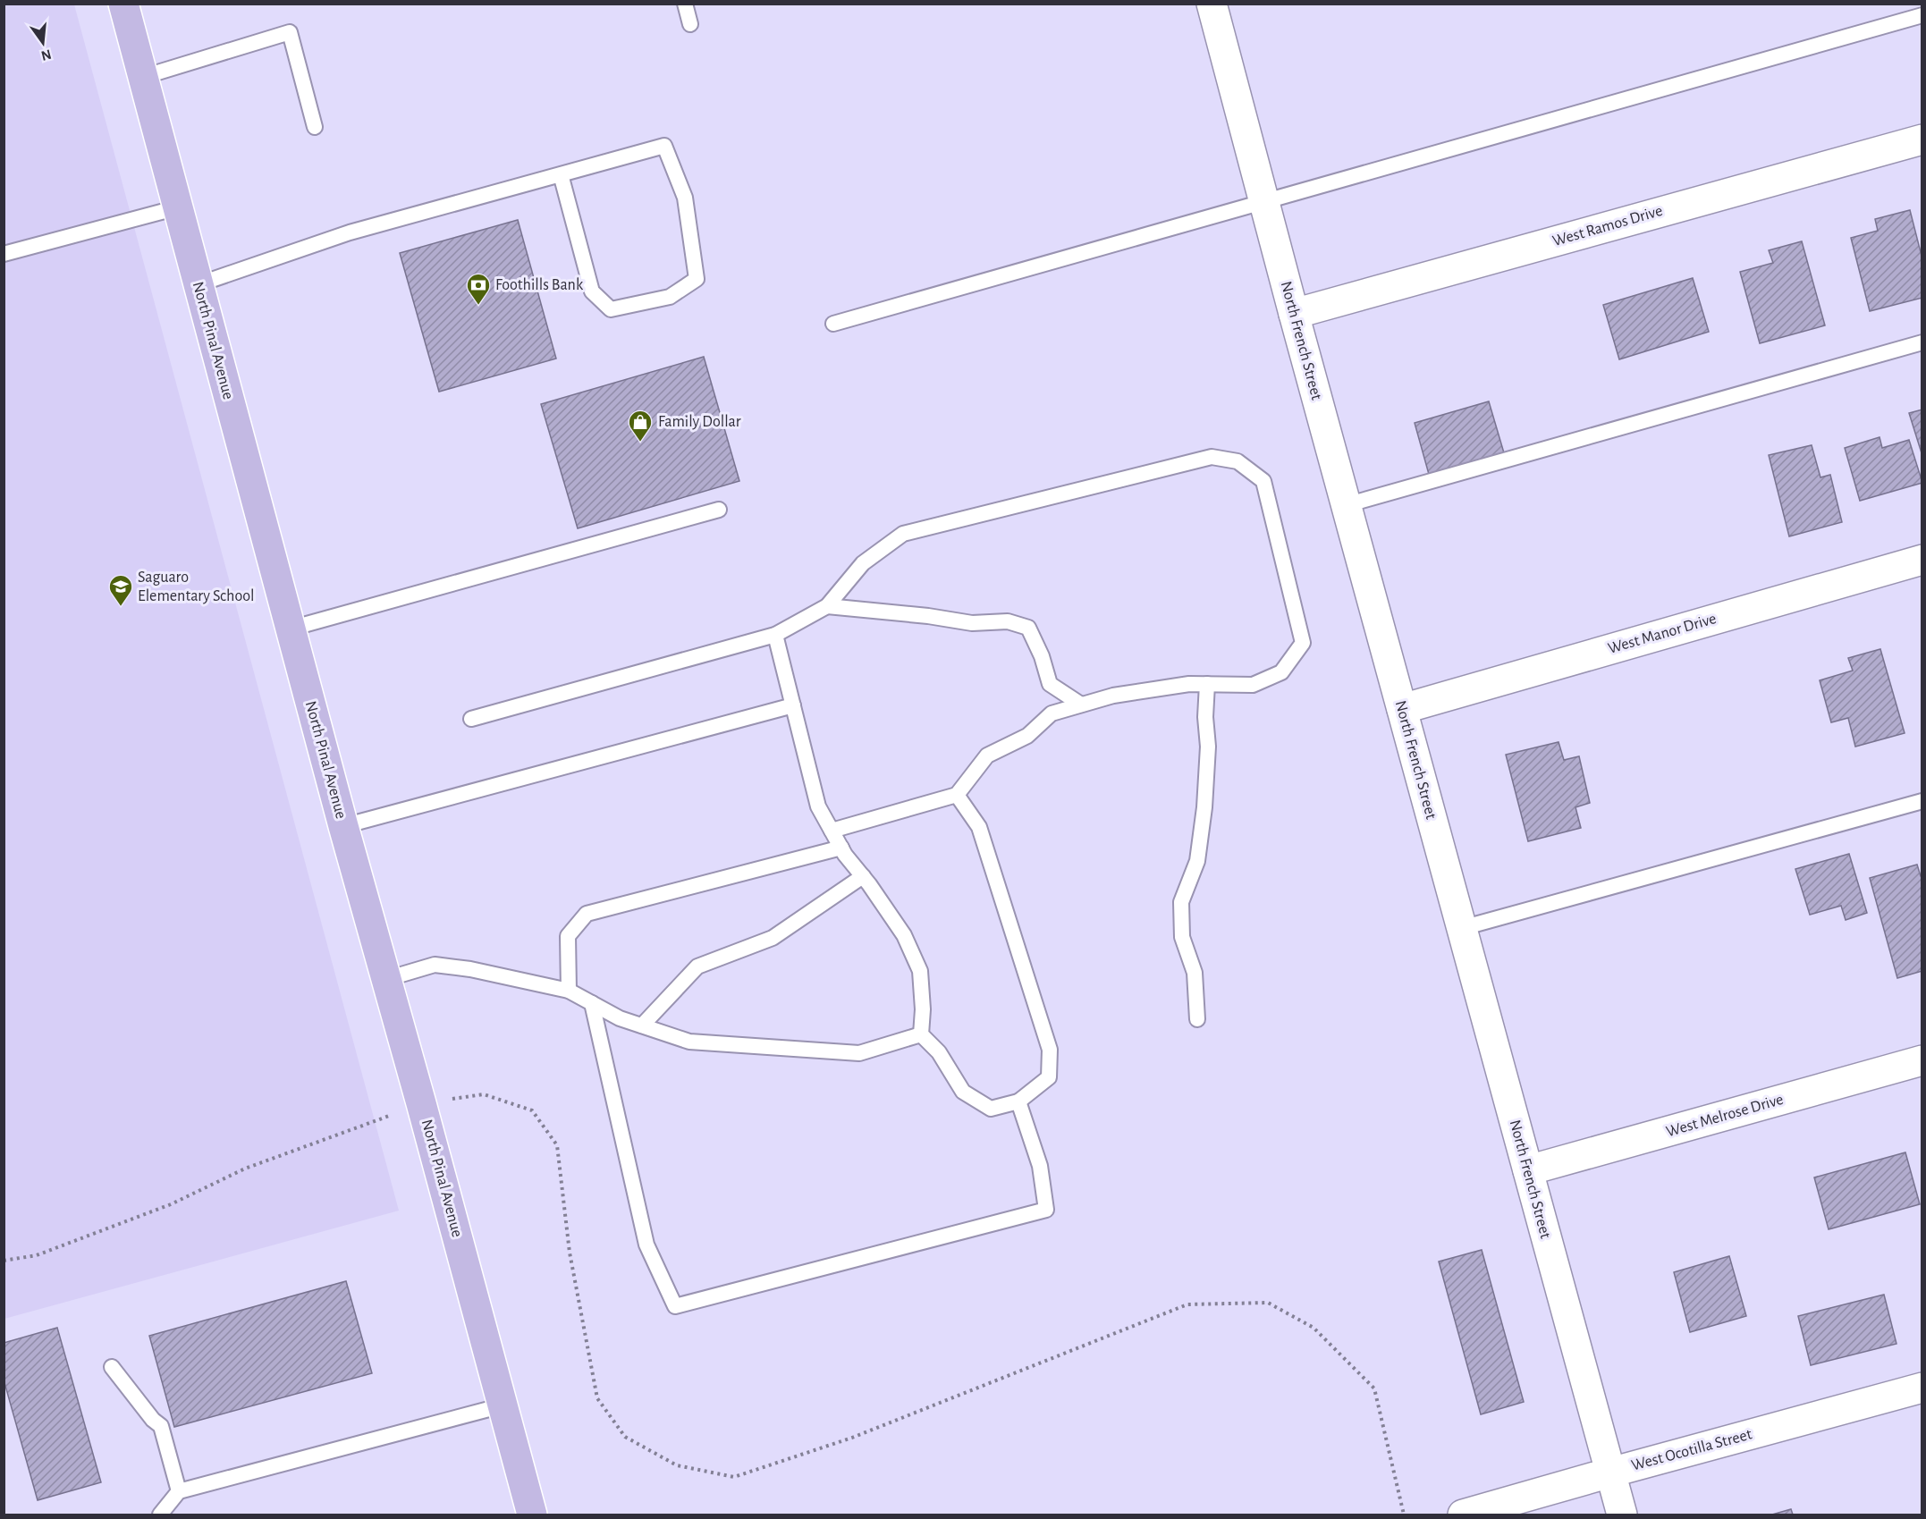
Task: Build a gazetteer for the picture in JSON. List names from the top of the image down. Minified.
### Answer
{"streets":{"main road":["North Pinal Avenue"],"street":["West Ramos Drive","North French Street","West Manor Drive","West Melrose Drive","West Ocotilla Street"]},"crossings":[["West Ramos Drive","North French Street"],["North French Street","West Manor Drive"],["North French Street","West Melrose Drive"],["North French Street","West Ocotilla Street"]],"places":{"bank":["Foothills Bank"],"shop":["Family Dollar"],"school or university":["Saguaro Elementary School"]},"north":"bottom"}
